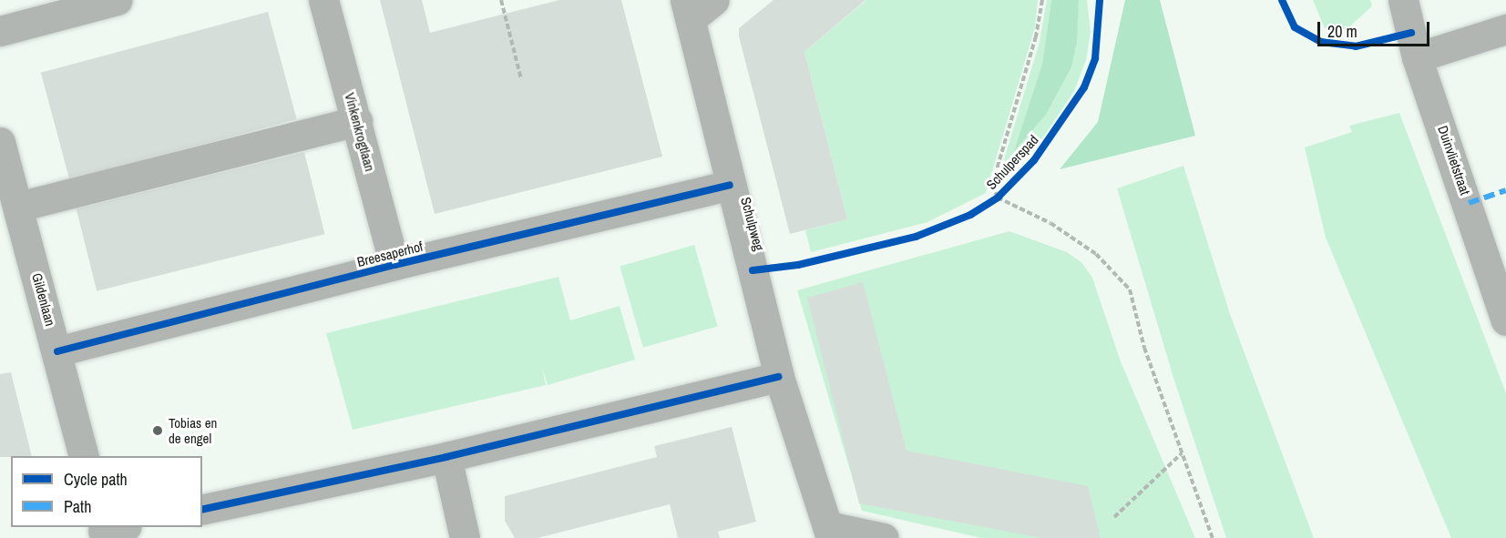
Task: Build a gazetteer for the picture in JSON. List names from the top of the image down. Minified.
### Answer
{"streets":{"street":["Vinkenkrogtlaan","Duinvlietstraat","Schulpweg","Breesaperhof","Gildenlaan"],"cycle path":["Schulperspad"]},"crossings":[["Vinkenkrogtlaan","Breesaperhof"],["Schulpweg","Breesaperhof"],["Breesaperhof","Gildenlaan"]],"places":["Tobias en de engel"],"legend":["Cycle path","Path"],"scale_bar":"20 m"}
